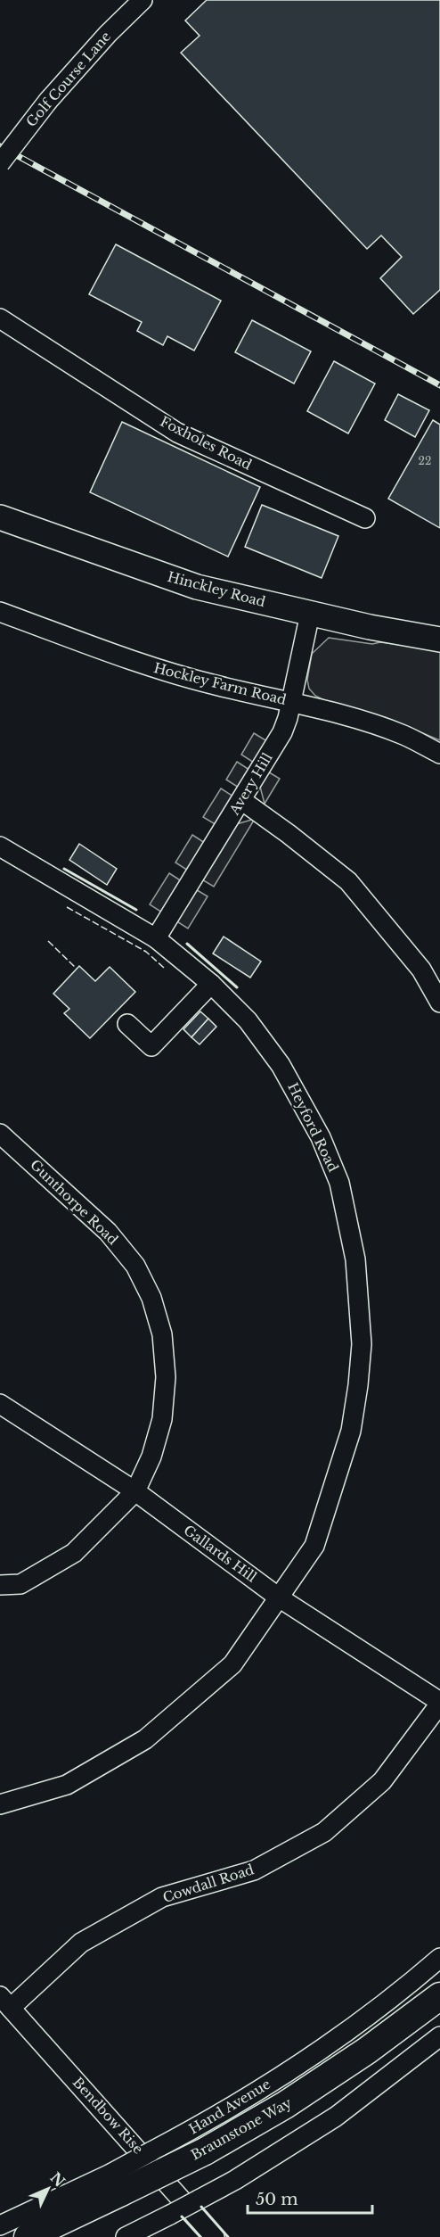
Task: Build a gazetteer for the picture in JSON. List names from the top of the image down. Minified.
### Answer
{"streets":{"highway":["Braunstone Way"],"main road":["Hinckley Road"],"street":["Golf Course Lane","Foxholes Road","Hockley Farm Road","Avery Hill","Heyford Road","Gunthorpe Road","Gallards Hill","Cowdall Road","Hand Avenue","Bendbow Rise"]},"crossings":[["Hinckley Road","Avery Hill"],["Hockley Farm Road","Avery Hill"],["Avery Hill","Heyford Road"],["Heyford Road","Gallards Hill"],["Gunthorpe Road","Gallards Hill"],["Gallards Hill","Cowdall Road"],["Cowdall Road","Bendbow Rise"],["Hand Avenue","Braunstone Way"]],"house_numbers":["22"],"scale_bar":"50 m","north":"top right"}
